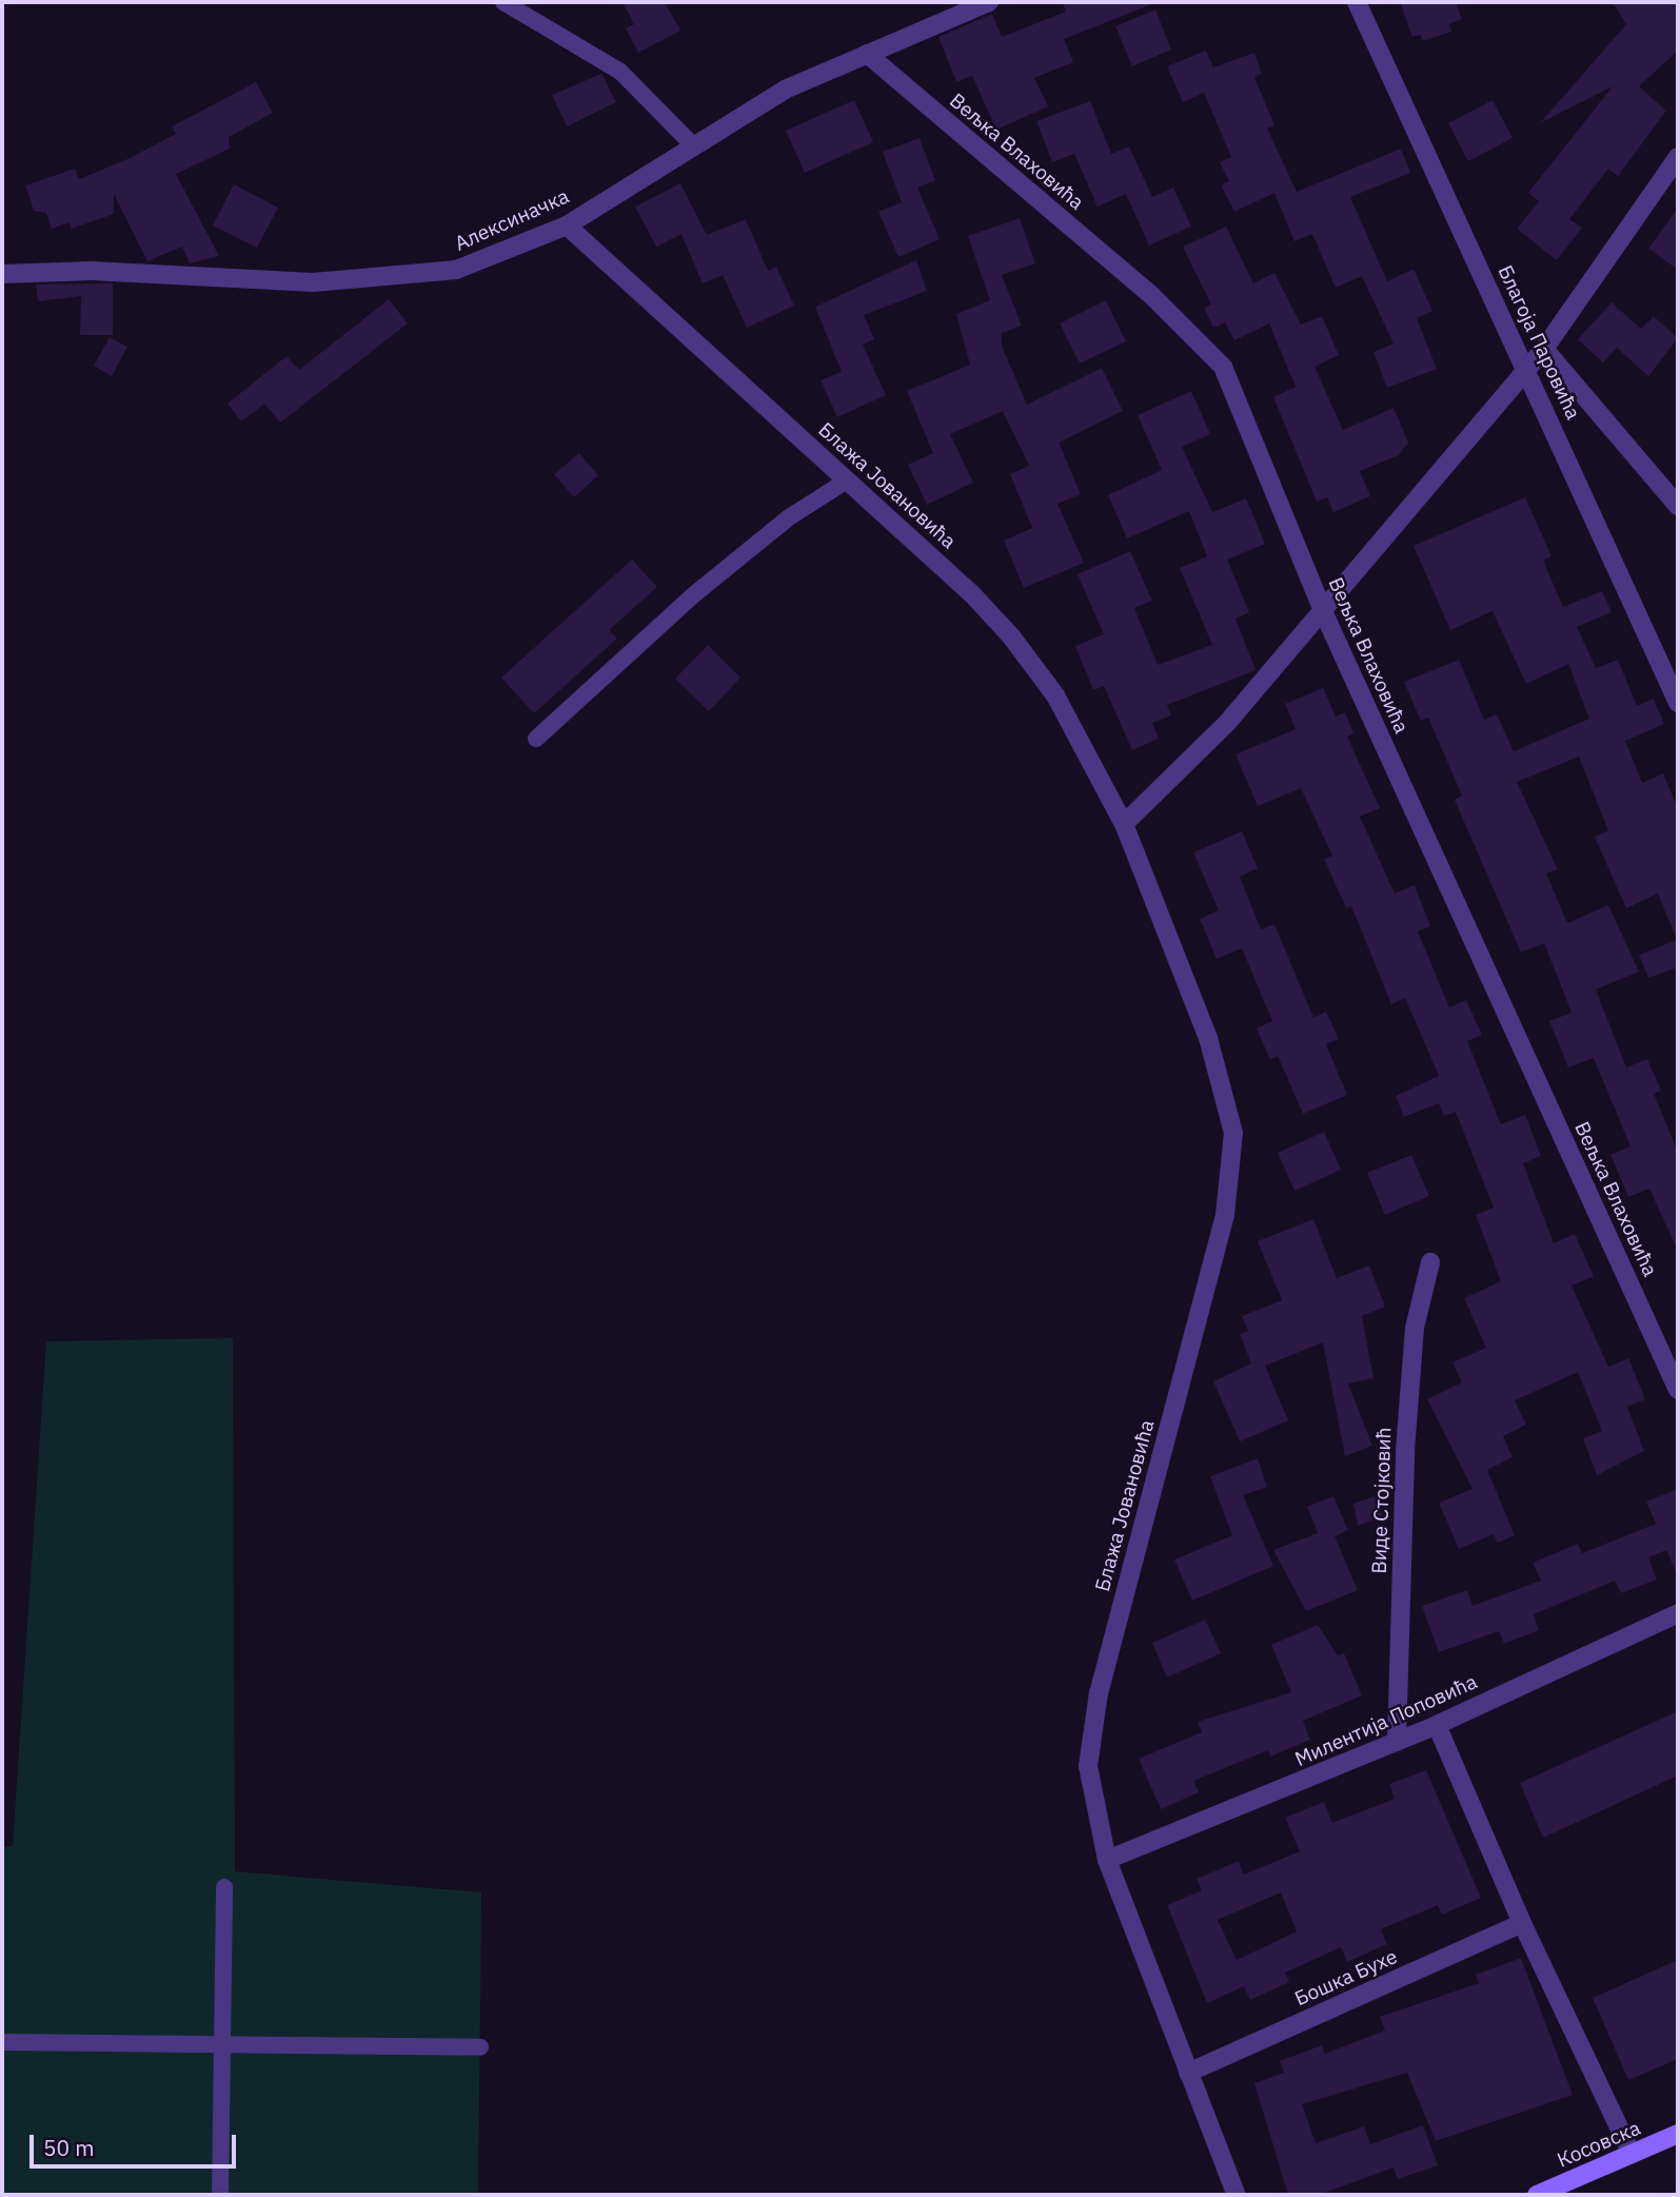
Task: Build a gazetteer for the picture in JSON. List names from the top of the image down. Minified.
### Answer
{"streets":{"street":["Вељка Влаховића","Алексиначка","Благоја Паровића","Блажа Јовановића","Виде Стојковић","Милентија Поповића","Бошка Бухе","Косовска"]},"crossings":[["Вељка Влаховића","Алексиначка"],["Алексиначка","Блажа Јовановића"],["Блажа Јовановића","Милентија Поповића"],["Блажа Јовановића","Бошка Бухе"],["Виде Стојковић","Милентија Поповића"]],"scale_bar":"50 m"}
